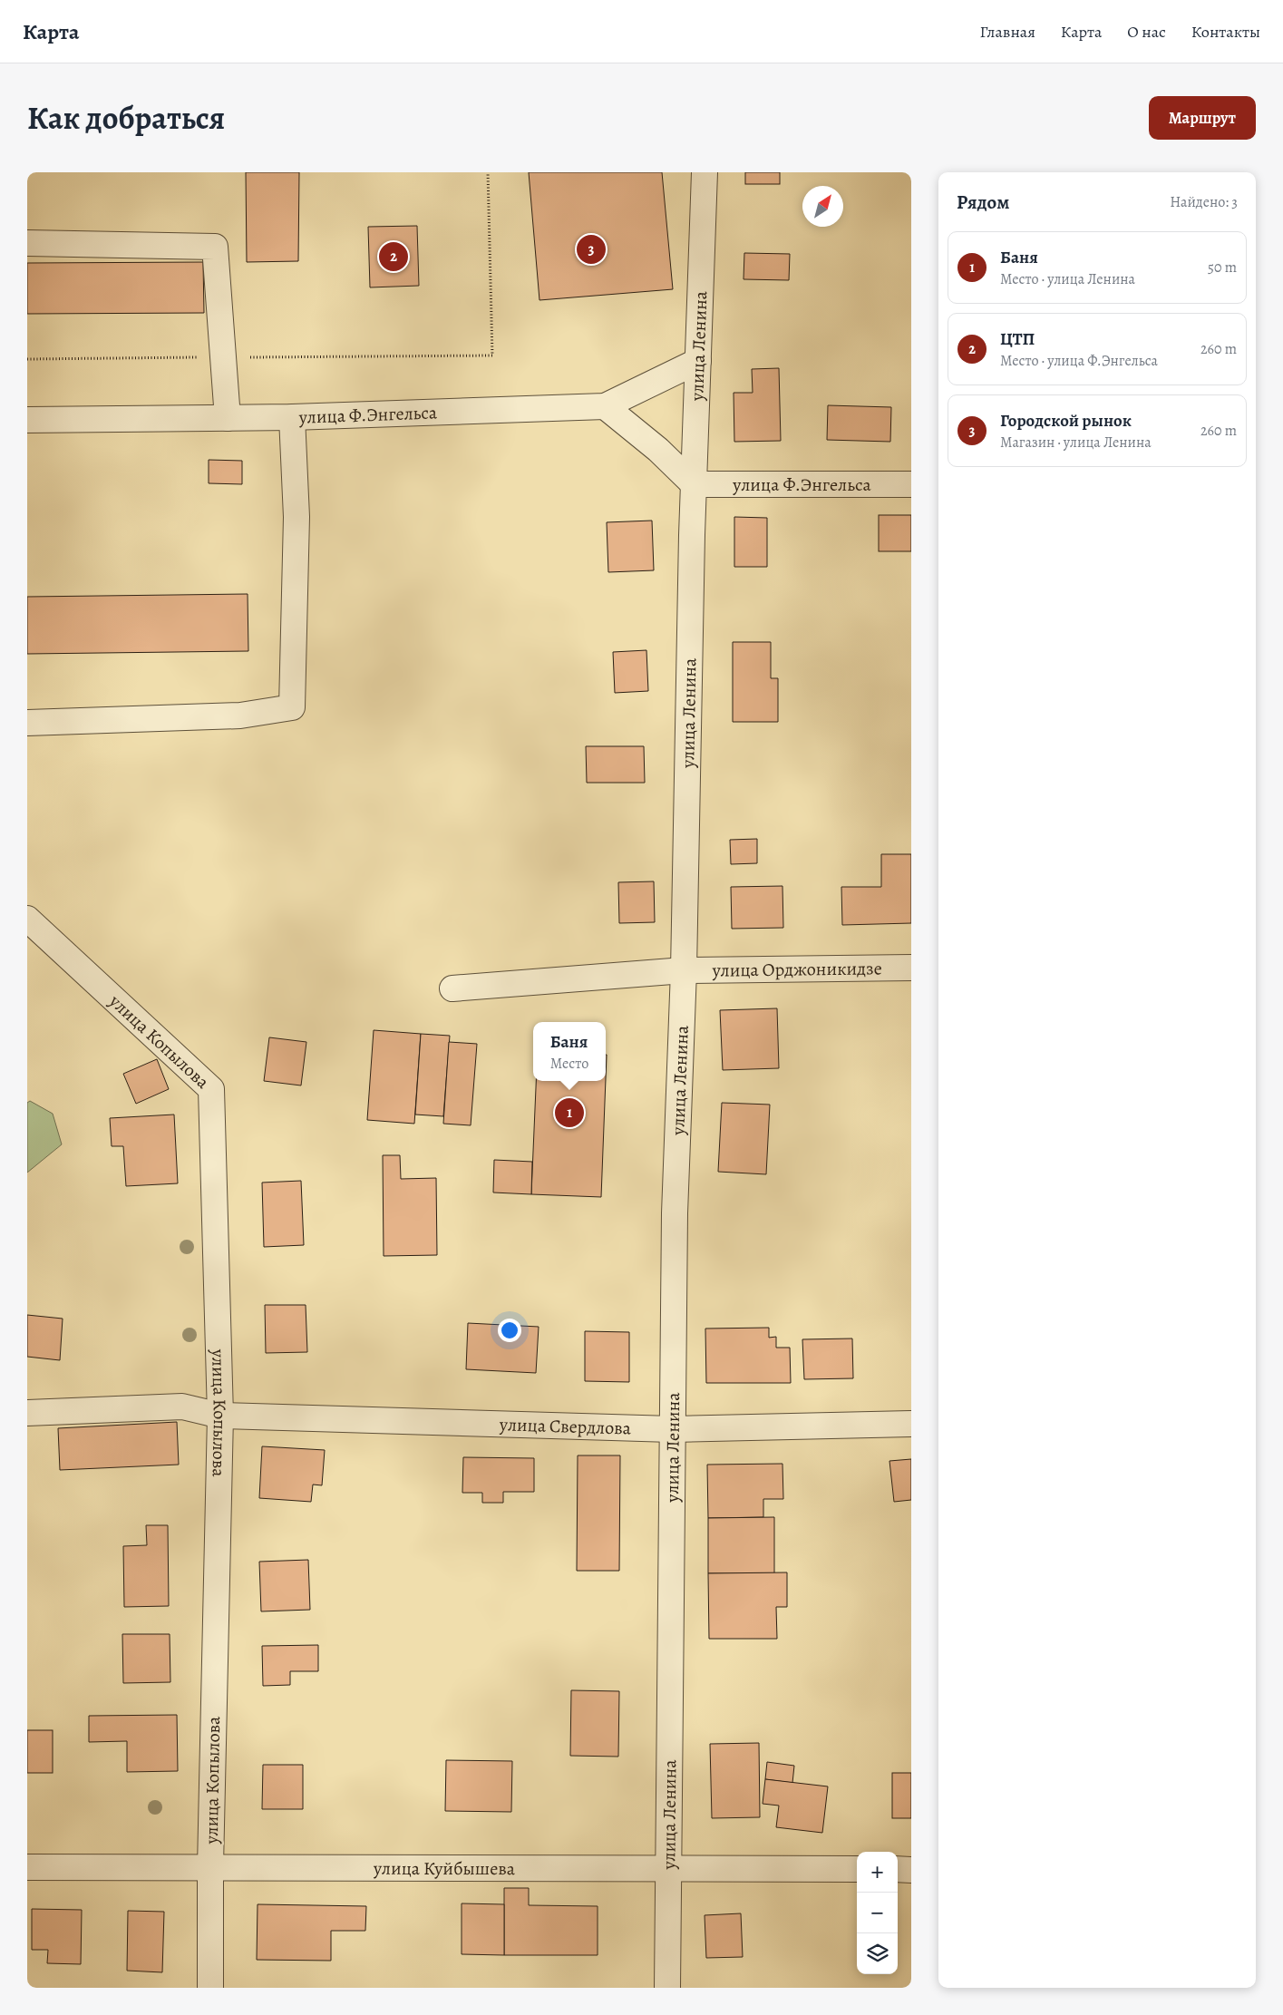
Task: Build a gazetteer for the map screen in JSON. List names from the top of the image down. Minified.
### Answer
{"streets":{"street":["улица Ленина","улица Ф.Энгельса","улица Орджоникидзе","улица Копылова","улица Свердлова","улица Куйбышева"]},"crossings":[["улица Ленина","улица Ф.Энгельса"],["улица Ленина","улица Орджоникидзе"],["улица Ленина","улица Свердлова"],["улица Ленина","улица Куйбышева"],["улица Копылова","улица Свердлова"],["улица Копылова","улица Куйбышева"]],"north":"top right","page":{"header":"Карта","nav":["Главная","Карта","О нас","Контакты"],"title":"Как добраться","buttons":"Маршрут","heading":["Рядом","Найдено: 3"],"list":[{"mark":"1","name":"Баня","note":"Место · улица Ленина","value":"50 m"},{"mark":"2","name":"ЦТП","note":"Место · улица Ф.Энгельса","value":"260 m"},{"mark":"3","name":"Городской рынок","note":"Магазин · улица Ленина","value":"260 m"}],"pins":["3","2","1"],"popup":["Баня","Место"],"map_buttons":["+","−"]}}
